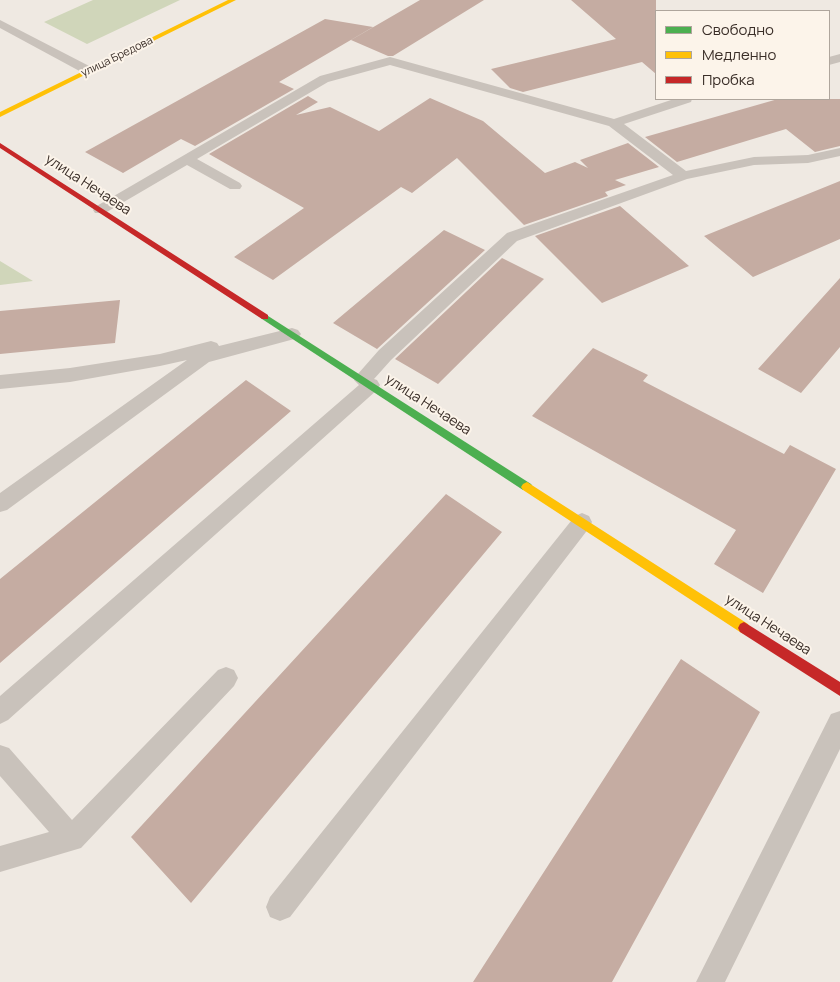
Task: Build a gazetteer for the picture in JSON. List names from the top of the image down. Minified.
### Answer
{"streets":{"street":["улица Бредова","улица Нечаева"]},"legend":["Свободно","Медленно","Пробка"]}
